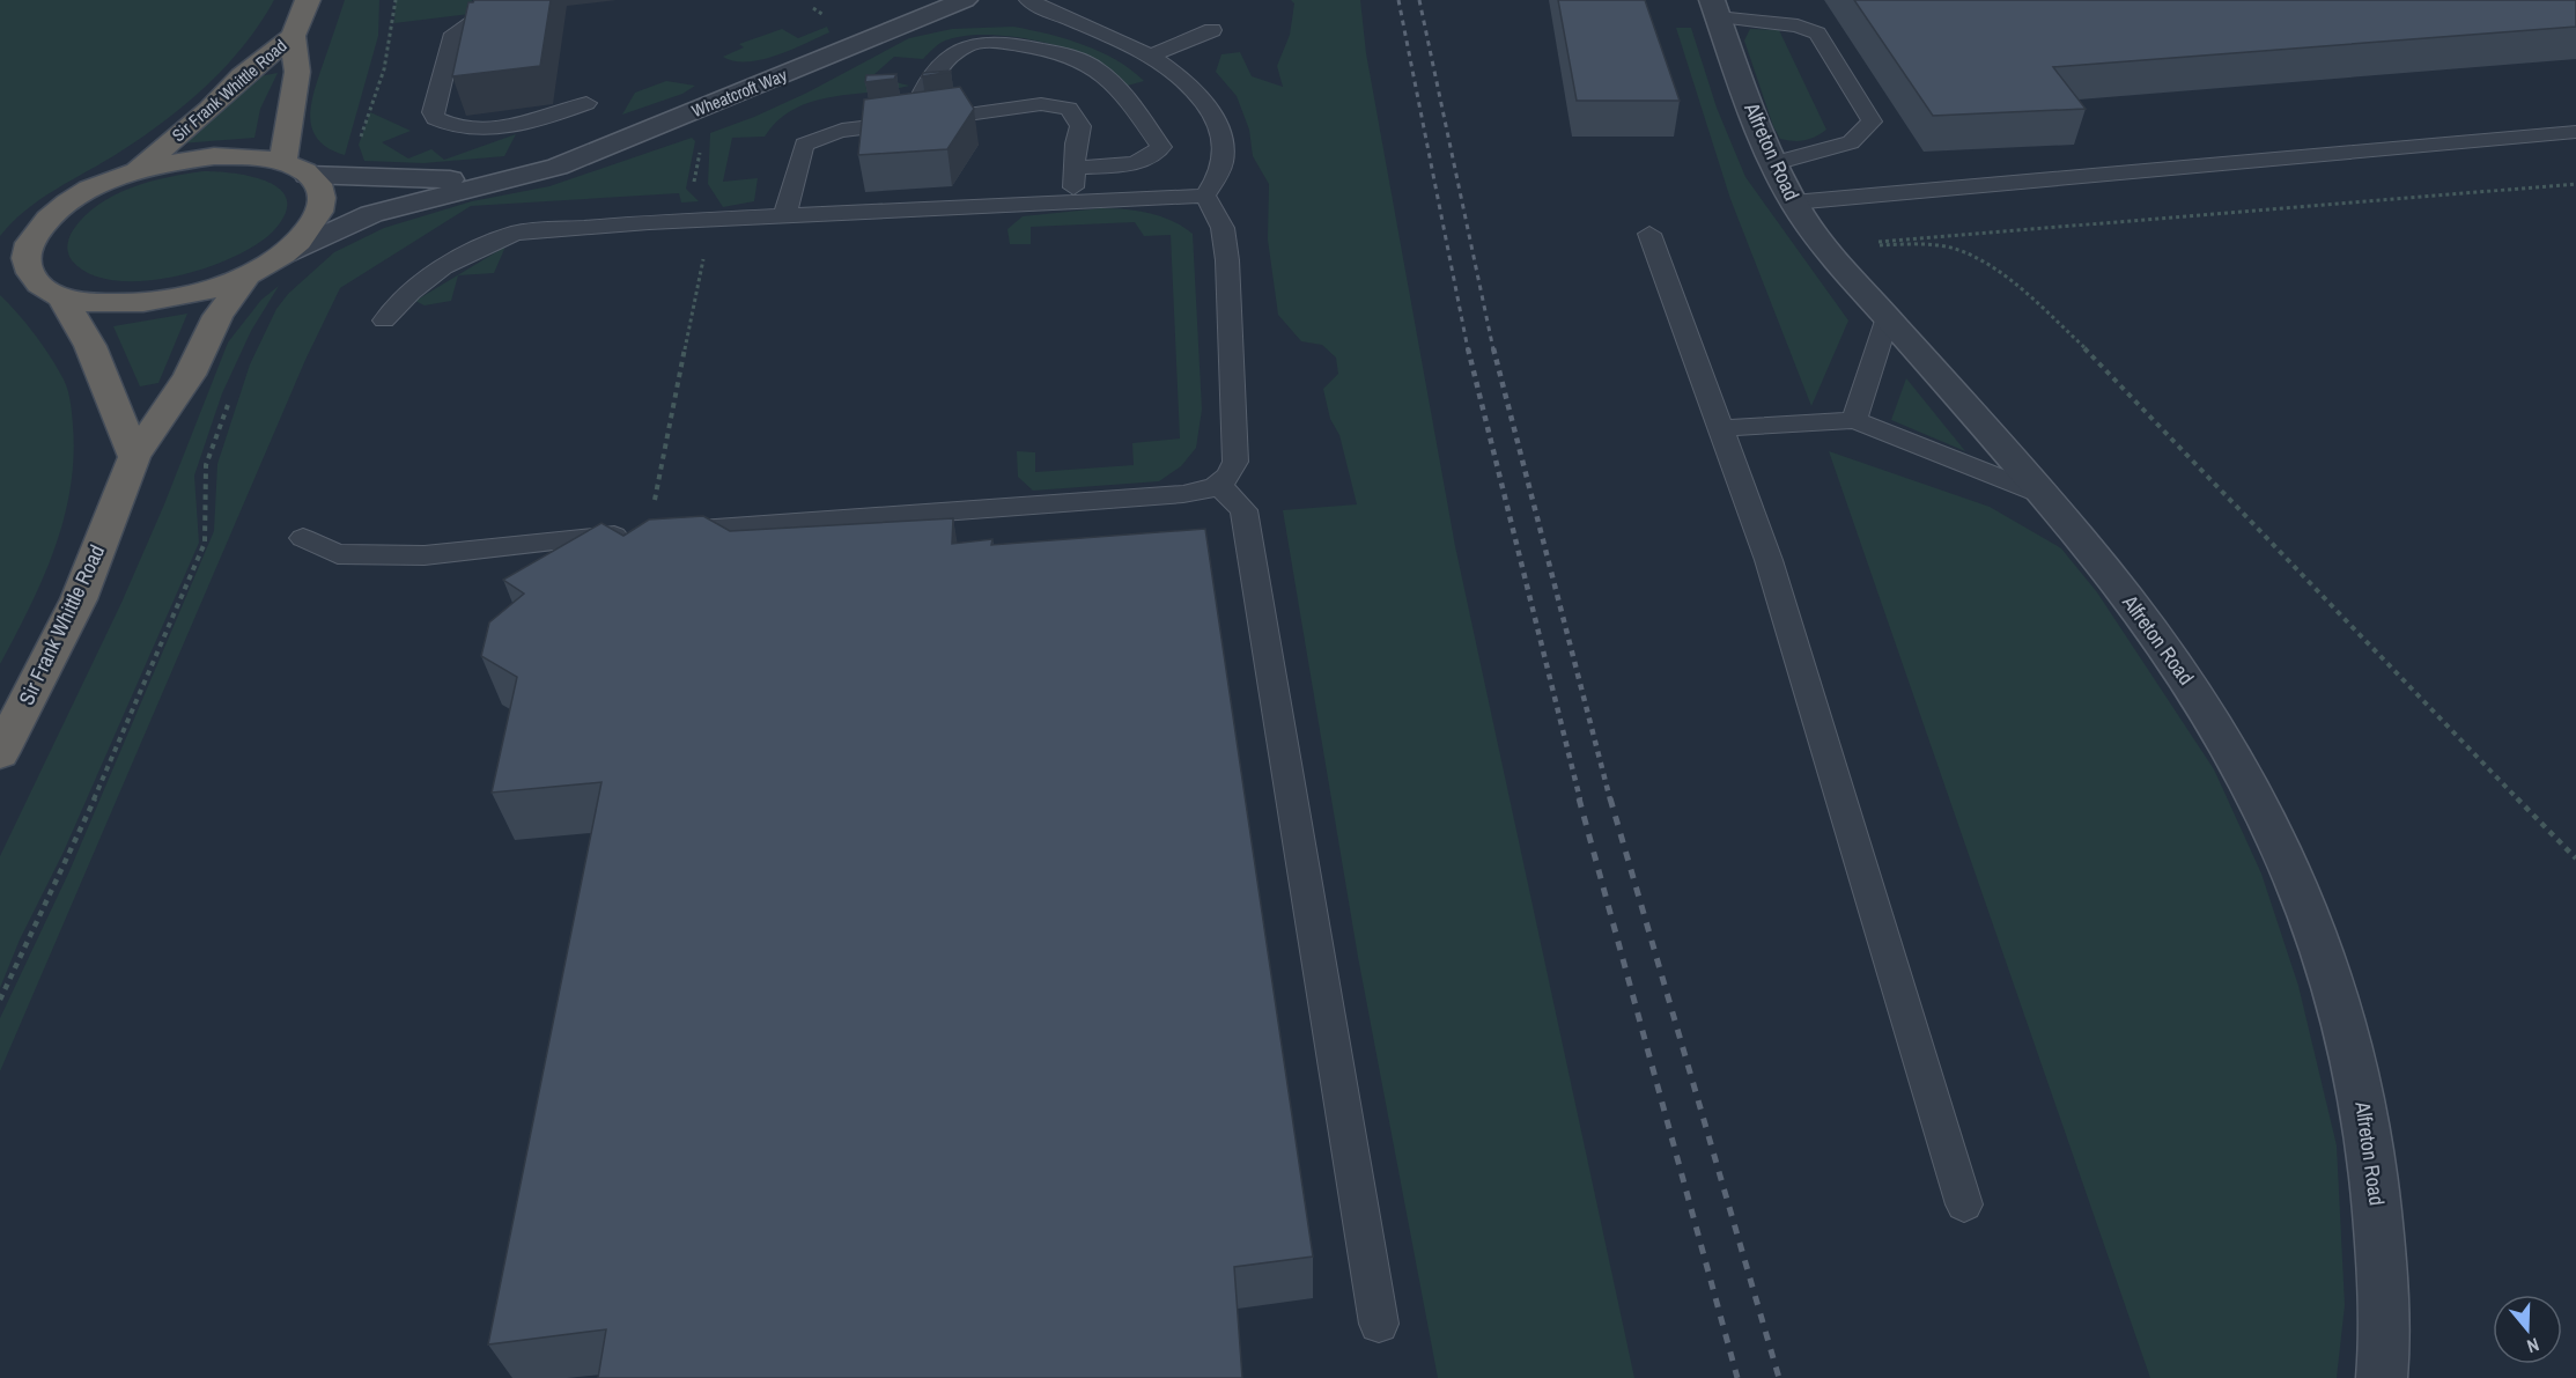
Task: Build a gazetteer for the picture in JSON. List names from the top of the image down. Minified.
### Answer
{"streets":{"highway":["Sir Frank Whittle Road"],"street":["Wheatcroft Way","Alfreton Road"]},"crossings":[["Sir Frank Whittle Road","Wheatcroft Way"]],"north":"bottom"}
